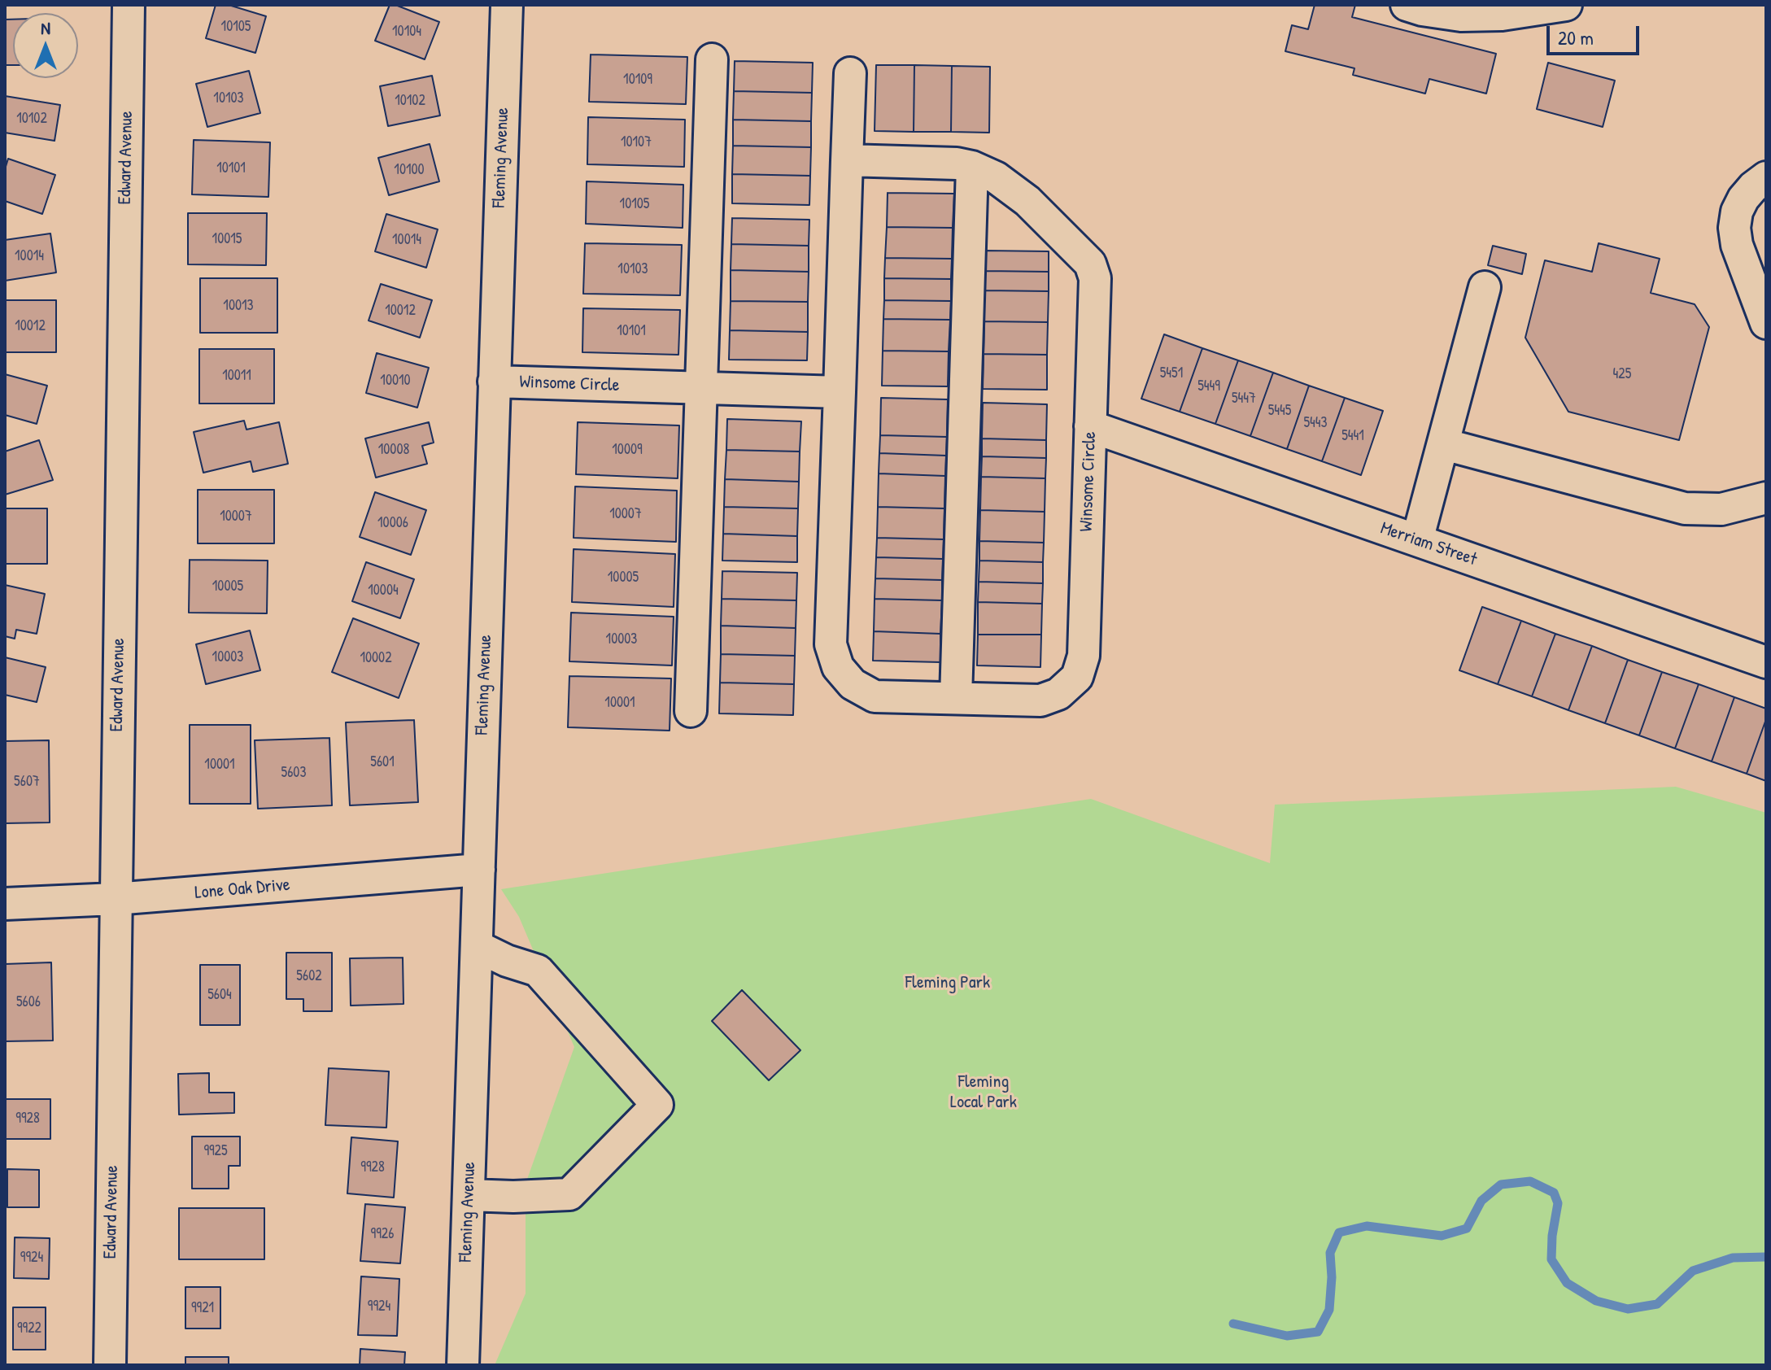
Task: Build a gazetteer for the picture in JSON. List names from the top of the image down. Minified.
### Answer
{"streets":{"street":["Edward Avenue","Fleming Avenue","Winsome Circle","Merriam Street","Lone Oak Drive"]},"crossings":[["Edward Avenue","Lone Oak Drive"],["Fleming Avenue","Winsome Circle"],["Fleming Avenue","Lone Oak Drive"],["Winsome Circle","Merriam Street"]],"parks":["Fleming Park","Fleming Local Park"],"house_numbers":["10105","10104","10109","10103","10102","10102","10107","10101","10100","10105","10015","10014","10014","10103","10013","10012","10012","10101","5451","425","10011","10010","5449","5447","5445","5443","5441","10008","10009","10007","10007","10006","10005","10005","10004","10003","10003","10002","10001","5601","10001","5603","5607","5602","5604","5606","9928","9925","9928","9926","9924","9924","9921","9922"],"scale_bar":"20 m","north":"top"}
